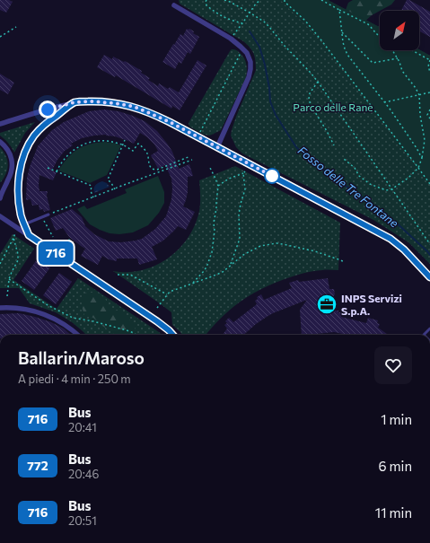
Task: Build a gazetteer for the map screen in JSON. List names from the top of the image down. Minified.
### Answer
{"water":["Fosso delle Tre Fontane"],"parks":["Parco delle Rane"],"places":{"office":["INPS Servizi S.p.A."]},"lines":["bus line 716"],"north":"top right","page":{"on_map":"716","heading":["Ballarin/Maroso","A piedi · 4 min · 250 m"],"list":[{"mark":"716","name":"Bus","note":"20:41","value":"1 min"},{"mark":"772","name":"Bus","note":"20:46","value":"6 min"},{"mark":"716","name":"Bus","note":"20:51","value":"11 min"}]}}
